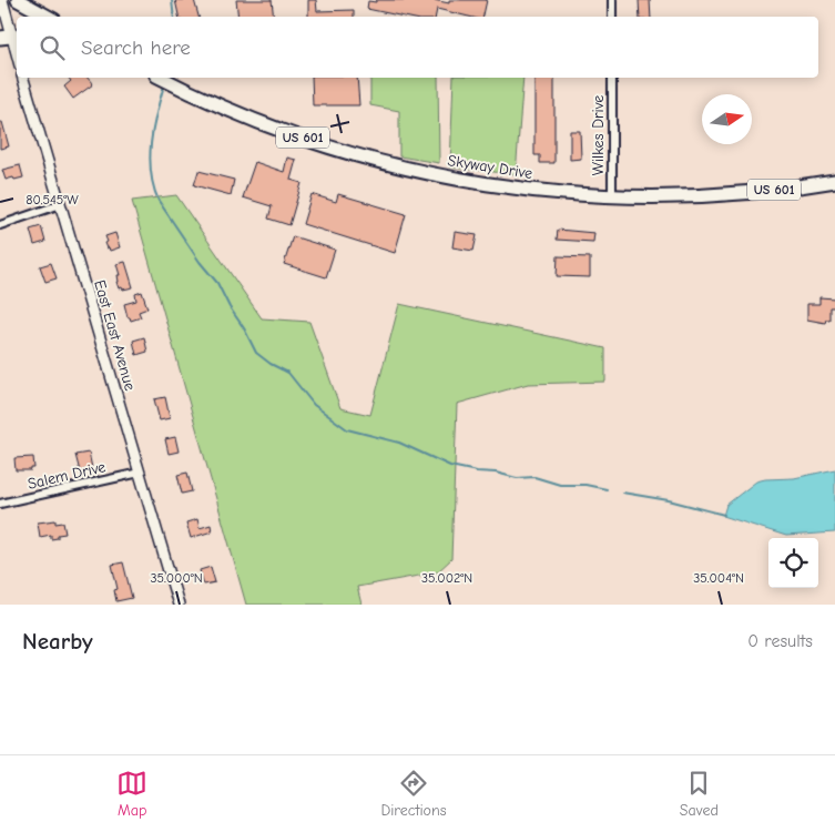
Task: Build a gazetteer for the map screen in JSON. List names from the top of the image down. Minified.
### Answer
{"streets":{"highway":["US 601","Skyway Drive"],"street":["Wilkes Drive","East East Avenue","Salem Drive"]},"crossings":[["Wilkes Drive","Skyway Drive"],["East East Avenue","Salem Drive"]],"north":"right","page":{"search":"Search here","heading":["Nearby","0 results"],"nav":["Map","Directions","Saved"]},"coordinates":["80.545°W","35.000°N","35.002°N","35.004°N"]}
